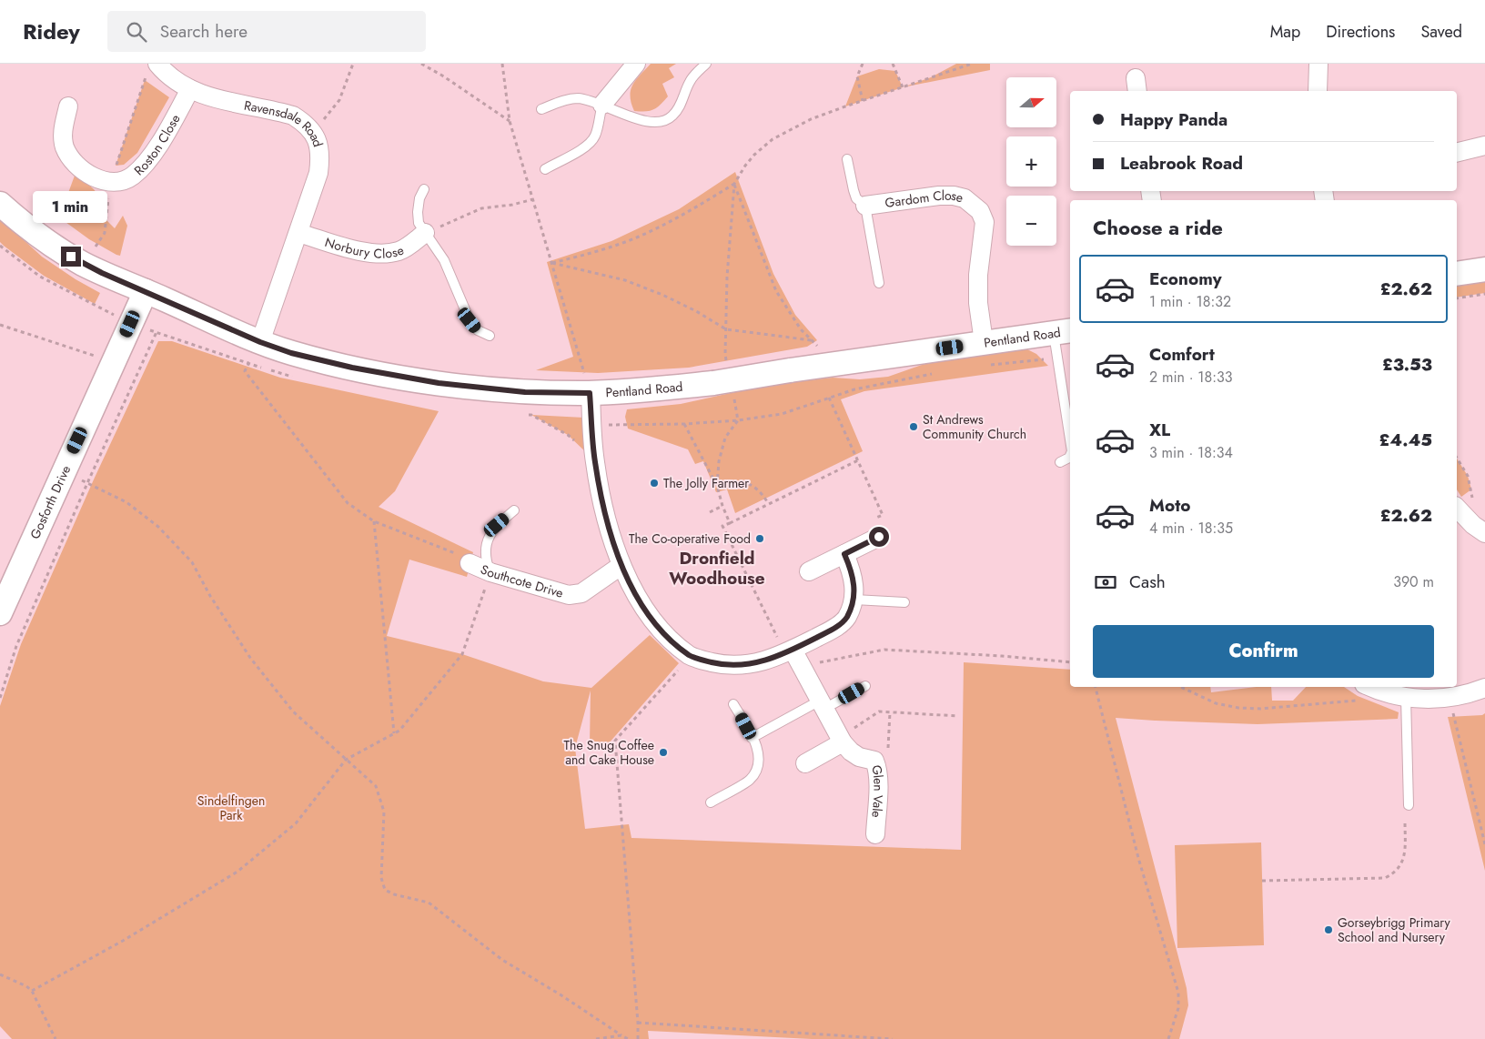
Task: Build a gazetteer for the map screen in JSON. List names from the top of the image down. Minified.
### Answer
{"streets":{"street":["Ravensdale Road","Roston Close","Gardom Close","Norbury Close","Pentland Road","Gosforth Drive","Southcote Drive","Glen Vale"]},"crossings":[["Ravensdale Road","Roston Close"],["Ravensdale Road","Norbury Close"],["Ravensdale Road","Pentland Road"],["Gardom Close","Pentland Road"],["Pentland Road","Gosforth Drive"]],"districts":["Dronfield Woodhouse"],"parks":["Sindelfingen Park"],"places":["St Andrews Community Church","The Jolly Farmer","The Co-operative Food","The Snug Coffee and Cake House","Gorseybrigg Primary School and Nursery"],"north":"right","page":{"header":"Ridey","search":"Search here","nav":["Map","Directions","Saved"],"map_buttons":["+","−"],"banner":["Happy Panda","Leabrook Road"],"bubble":"1 min","heading":"Choose a ride","list":[{"name":"Economy","note":"1 min · 18:32","value":"£2.62"},{"name":"Comfort","note":"2 min · 18:33","value":"£3.53"},{"name":"XL","note":"3 min · 18:34","value":"£4.45"},{"name":"Moto","note":"4 min · 18:35","value":"£2.62"}],"pay":["Cash","390 m"],"buttons":"Confirm"}}
